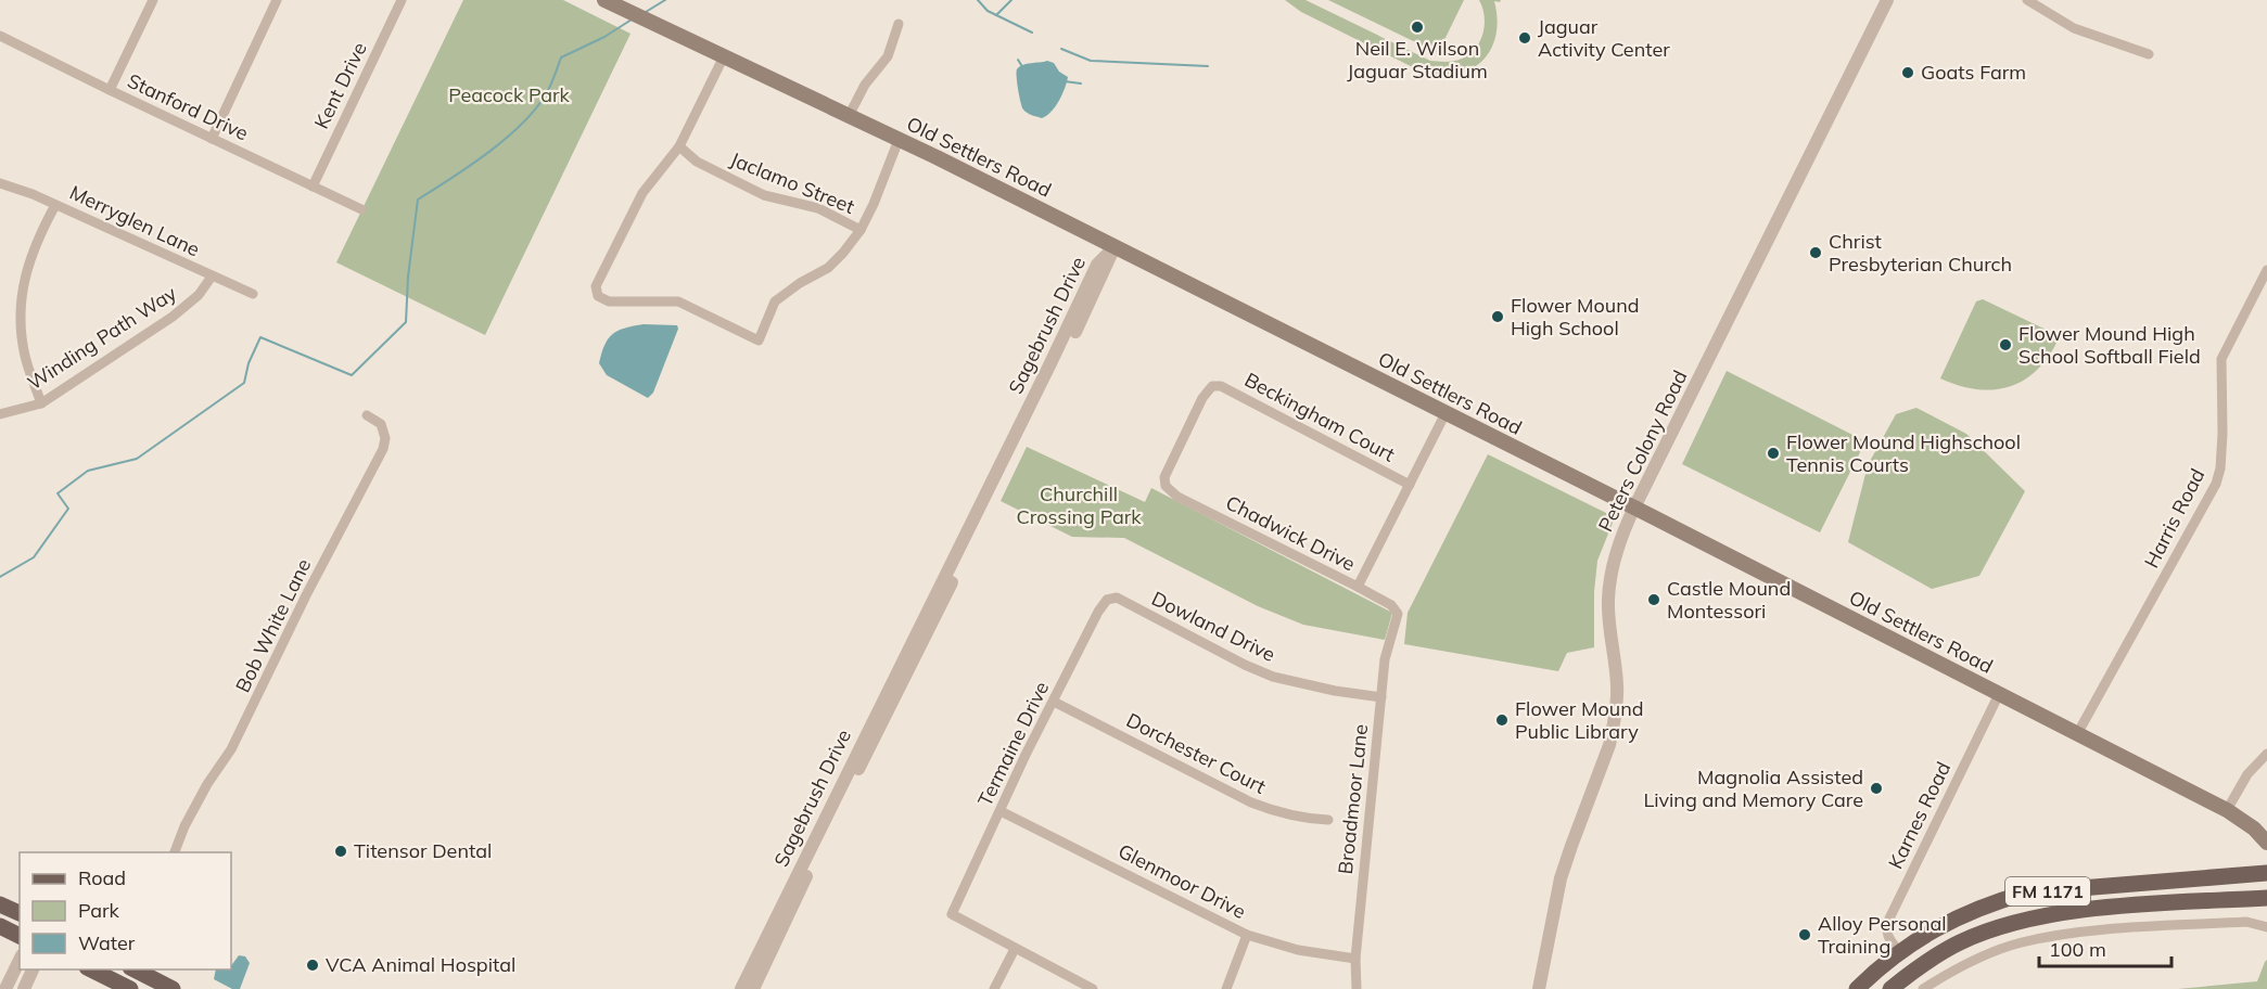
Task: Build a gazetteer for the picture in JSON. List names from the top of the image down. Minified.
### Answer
{"streets":{"main road":["Old Settlers Road","FM 1171"],"street":["Kent Drive","Stanford Drive","Jaclamo Street","Merryglen Lane","Sagebrush Drive","Winding Path Way","Beckingham Court","Peters Colony Road","Harris Road","Chadwick Drive","Bob White Lane","Dowland Drive","Termaine Drive","Dorchester Court","Broadmoor Lane","Karnes Road","Glenmoor Drive"]},"crossings":[["Kent Drive","Stanford Drive"],["Old Settlers Road","Sagebrush Drive"],["Old Settlers Road","Peters Colony Road"],["Old Settlers Road","Harris Road"],["Old Settlers Road","Karnes Road"],["Merryglen Lane","Winding Path Way"],["Beckingham Court","Chadwick Drive"],["Chadwick Drive","Broadmoor Lane"],["Dowland Drive","Termaine Drive"],["Dowland Drive","Broadmoor Lane"],["Termaine Drive","Dorchester Court"],["Termaine Drive","Glenmoor Drive"],["Broadmoor Lane","Glenmoor Drive"],["Karnes Road","FM 1171"]],"parks":["Peacock Park","Churchill Crossing Park"],"places":["Neil E. Wilson Jaguar Stadium","Jaguar Activity Center","Goats Farm","Christ Presbyterian Church","Flower Mound High School","Flower Mound High School Softball Field","Flower Mound Highschool Tennis Courts","Castle Mound Montessori","Flower Mound Public Library","Magnolia Assisted Living and Memory Care","Titensor Dental","Alloy Personal Training","VCA Animal Hospital"],"legend":["Road","Park","Water"],"scale_bar":"100 m"}
